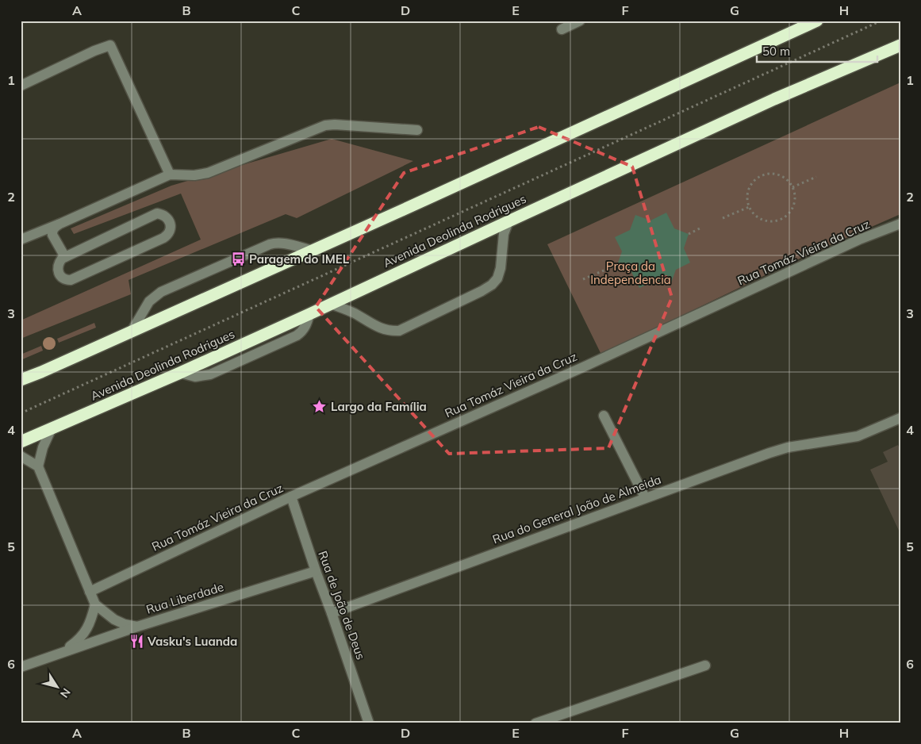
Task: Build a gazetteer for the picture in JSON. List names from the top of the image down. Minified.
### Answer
{"streets":{"highway":["Avenida Deolinda Rodrigues"],"street":["Rua Tomáz Vieira da Cruz","Rua do General João de Almeida","Rua Liberdade","Rua de João de Deus"]},"crossings":[["Rua Tomáz Vieira da Cruz","Rua de João de Deus"],["Rua do General João de Almeida","Rua de João de Deus"],["Rua Liberdade","Rua de João de Deus"]],"parks":["Praça da Independencia"],"places":{"bus stop":["Paragem do IMEL"],"place":["Largo da Família"],"restaurant":["Vasku's Luanda"]},"scale_bar":"50 m","north":"bottom right","grid":{"columns":["A","B","C","D","E","F","G","H"],"rows":["1","2","3","4","5","6"]}}
